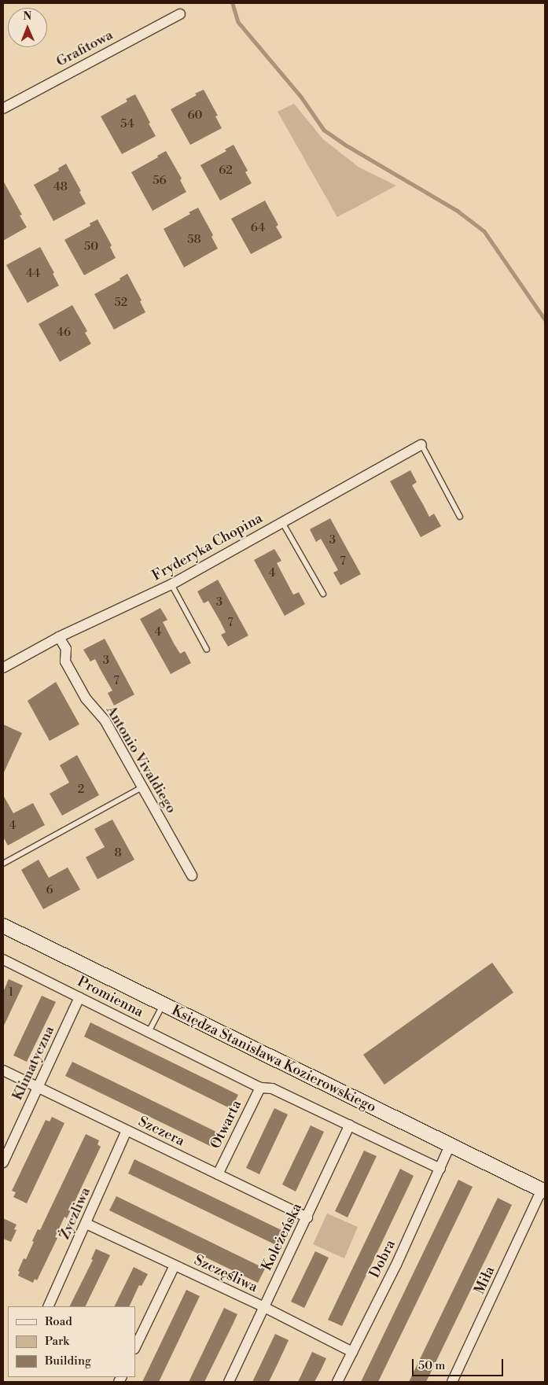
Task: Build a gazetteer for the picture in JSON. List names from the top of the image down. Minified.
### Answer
{"streets":{"street":["Grafitowa","Fryderyka Chopina","Antonio Vivaldiego","Promienna","Księdza Stanisława Kozierowskiego","Klimatyczna","Otwarta","Szczera","Życzliwa","Koleżeńska","Dobra","Szczęśliwa","Miła"]},"crossings":[["Fryderyka Chopina","Antonio Vivaldiego"],["Promienna","Klimatyczna"],["Promienna","Otwarta"],["Promienna","Koleżeńska"],["Promienna","Dobra"],["Księdza Stanisława Kozierowskiego","Dobra"],["Księdza Stanisława Kozierowskiego","Miła"],["Klimatyczna","Szczera"],["Otwarta","Szczera"],["Szczera","Życzliwa"],["Szczera","Koleżeńska"],["Życzliwa","Szczęśliwa"],["Koleżeńska","Szczęśliwa"],["Dobra","Szczęśliwa"]],"house_numbers":["60","54","62","56","48","64","58","50","44","52","46","3","7","4","3","7","4","3","7","2","4","8","6","1"],"legend":["Road","Park","Building"],"scale_bar":"50 m","north":"top"}
